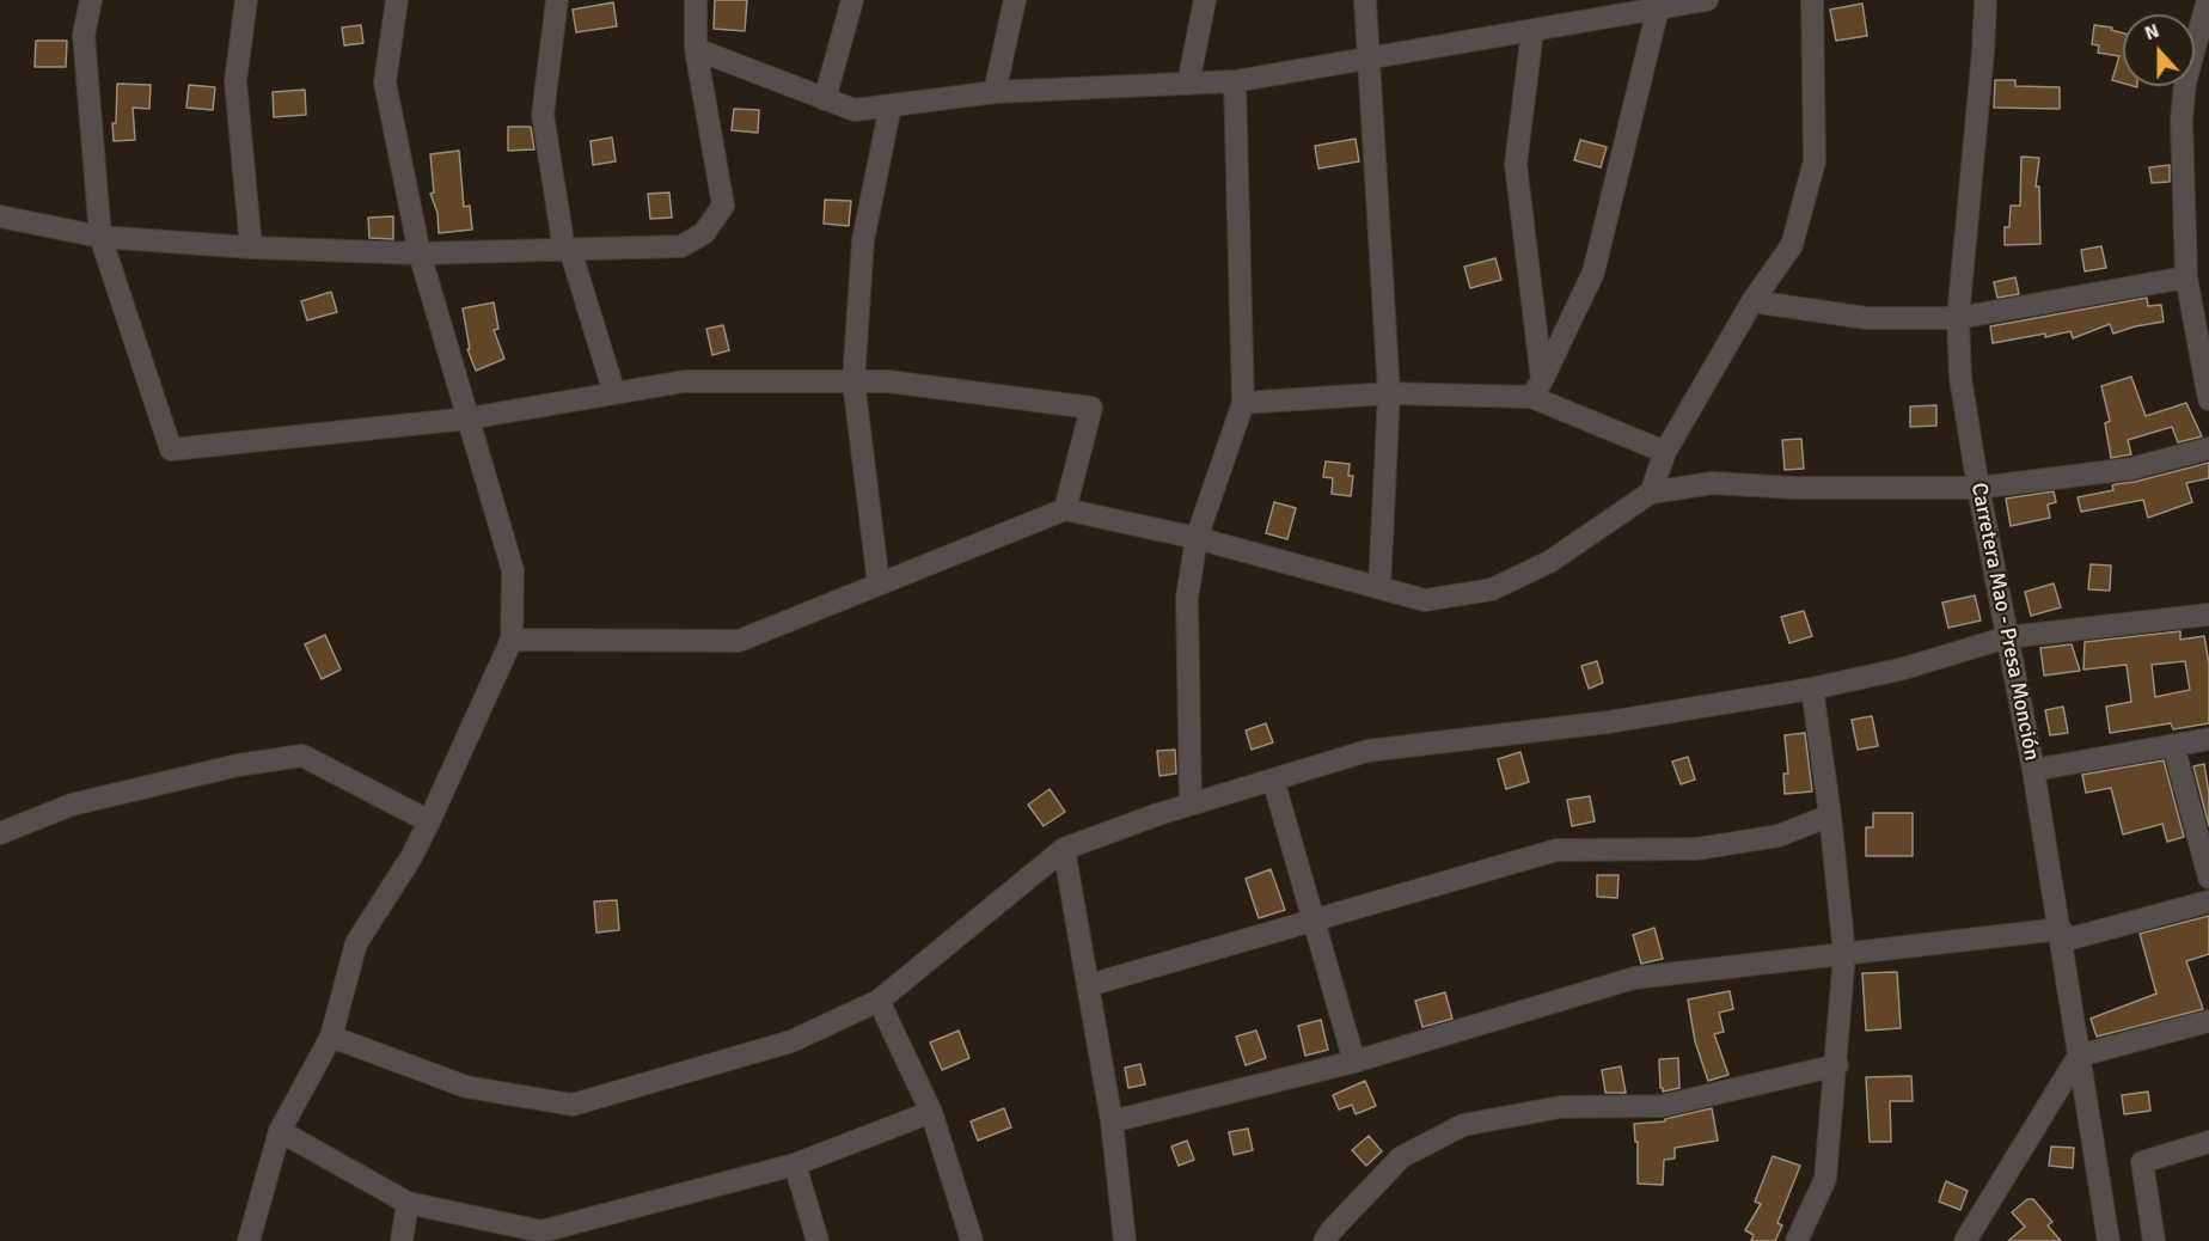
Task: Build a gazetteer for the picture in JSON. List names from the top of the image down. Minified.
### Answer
{"streets":{"street":["Carretera Mao - Presa Monción"]},"north":"top"}
